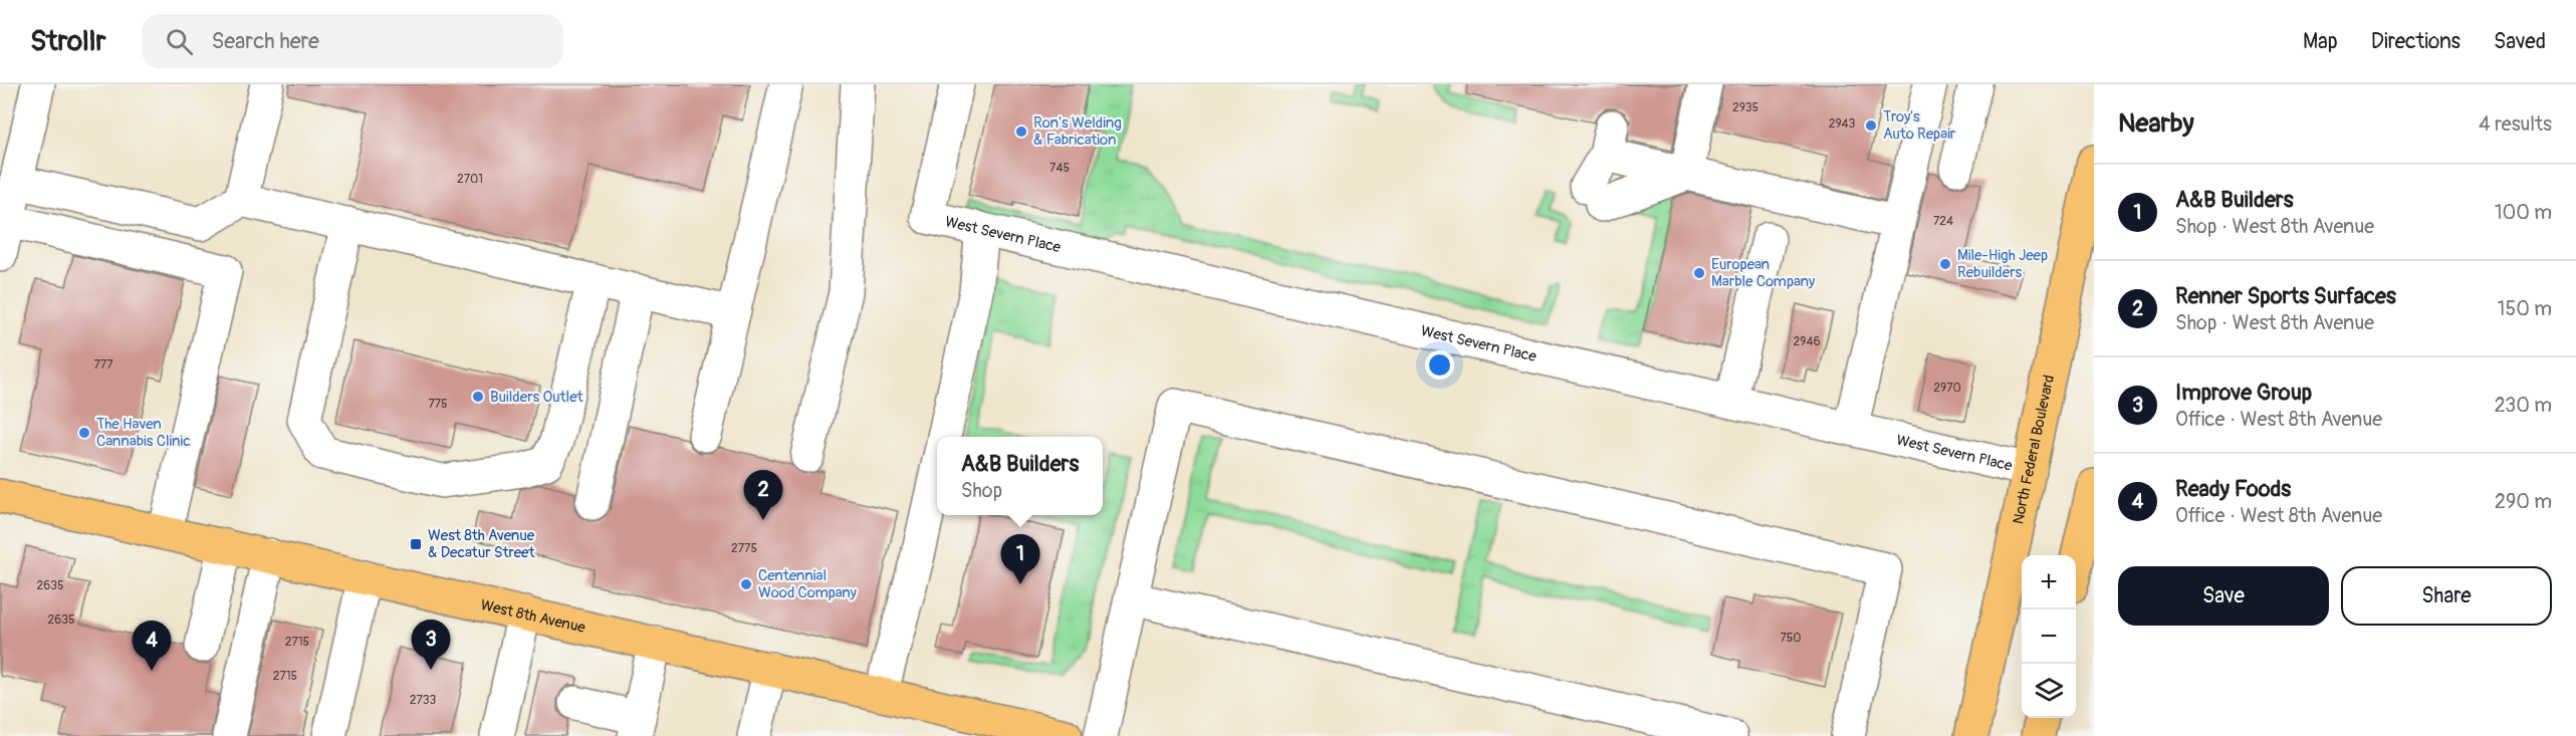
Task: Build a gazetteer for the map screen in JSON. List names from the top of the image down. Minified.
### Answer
{"streets":{"main road":["North Federal Boulevard","West 8th Avenue"],"street":["West Severn Place"]},"crossings":[["West Severn Place","North Federal Boulevard"]],"places":{"other":["Troy's Auto Repair","Ron's Welding & Fabrication","Mile-High Jeep Rebuilders","European Marble Company","Builders Outlet","The Haven Cannabis Clinic","Centennial Wood Company"],"transit":["West 8th Avenue & Decatur Street"]},"house_numbers":["2935","2943","745","2701","724","2946","777","2970","775","2775","2635","2635","750","2715","2715","2733"],"page":{"header":"Strollr","search":"Search here","nav":["Map","Directions","Saved"],"heading":["Nearby","4 results"],"list":[{"mark":"1","name":"A&B Builders","note":"Shop · West 8th Avenue","value":"100 m"},{"mark":"2","name":"Renner Sports Surfaces","note":"Shop · West 8th Avenue","value":"150 m"},{"mark":"3","name":"Improve Group","note":"Office · West 8th Avenue","value":"230 m"},{"mark":"4","name":"Ready Foods","note":"Office · West 8th Avenue","value":"290 m"}],"popup":["A&B Builders","Shop"],"pins":["2","1","3","4"],"buttons":["Save","Share"],"map_buttons":["+","−"]}}
